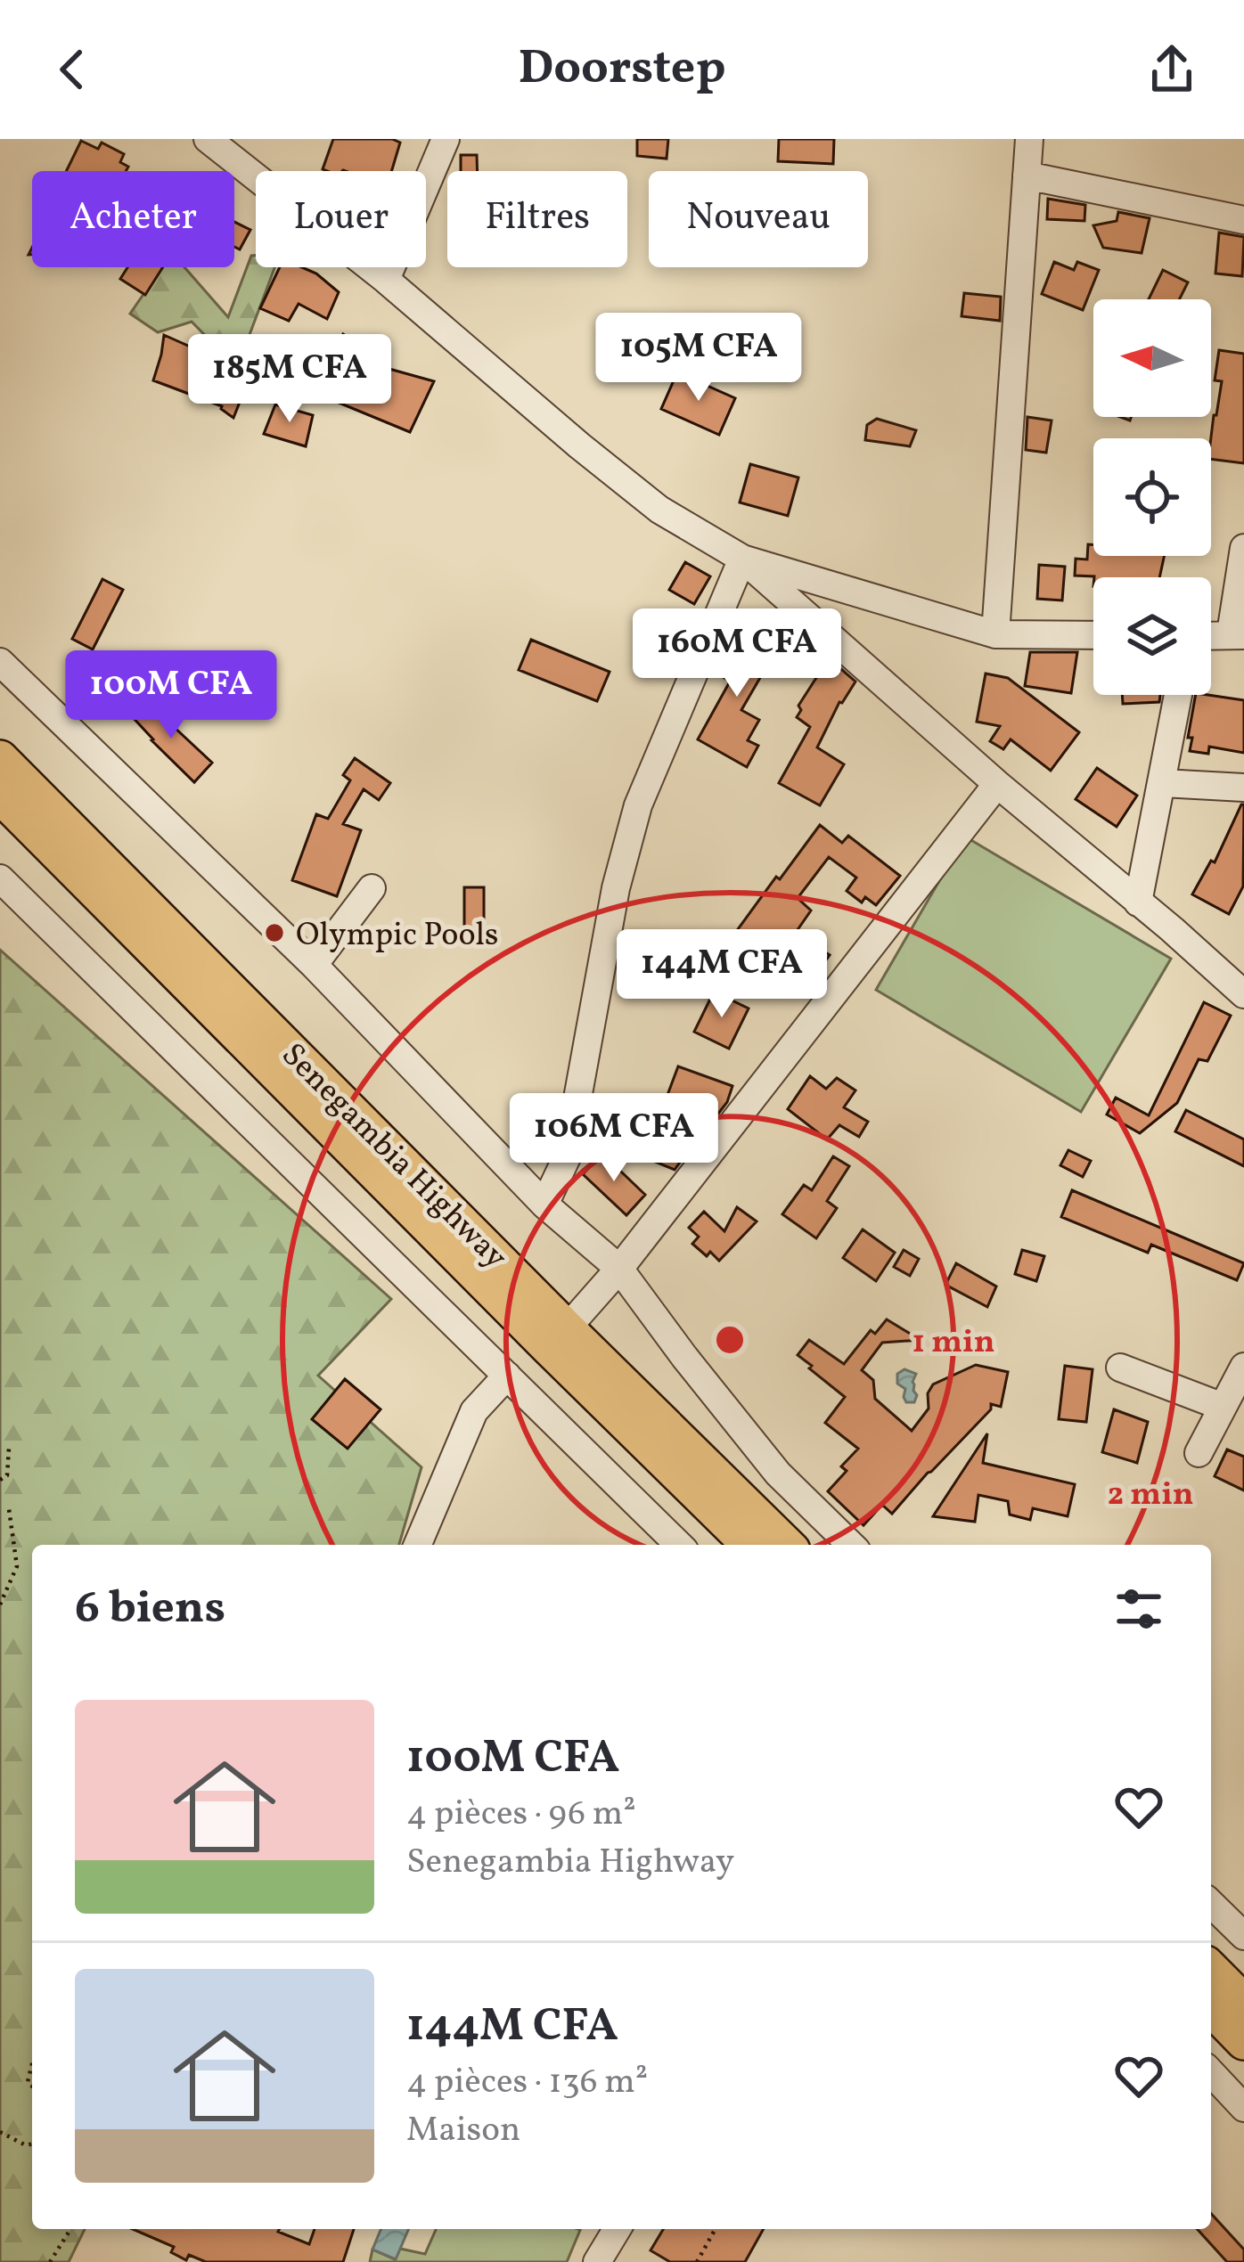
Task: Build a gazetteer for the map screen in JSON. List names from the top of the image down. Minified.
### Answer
{"streets":{"main road":["Senegambia Highway"]},"places":["Olympic Pools"],"north":"left","page":{"header":"Doorstep","chip":["Acheter","Louer","Filtres","Nouveau"],"price":["105M CFA","185M CFA","160M CFA","100M CFA","144M CFA","106M CFA"],"heading":"6 biens","list":[{"name":"100M CFA","note":"4 pièces · 96 m² · Senegambia Highway"},{"name":"144M CFA","note":"4 pièces · 136 m² · Maison"}]},"rings":["1 min","2 min"]}
